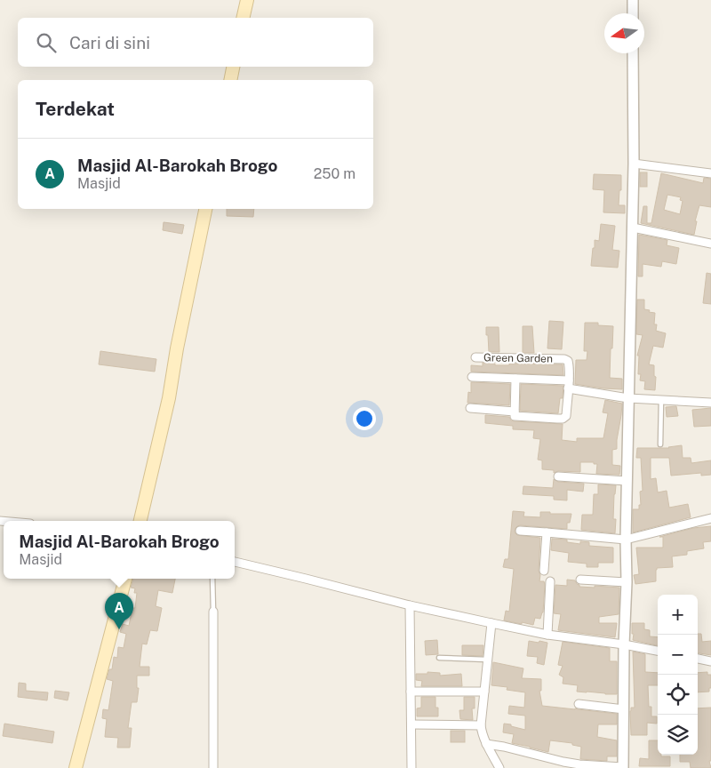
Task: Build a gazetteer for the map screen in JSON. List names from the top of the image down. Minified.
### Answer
{"streets":{"street":["Green Garden"]},"north":"left","page":{"search":"Cari di sini","heading":"Terdekat","list":[{"mark":"A","name":"Masjid Al-Barokah Brogo","note":"Masjid","value":"250 m"}],"popup":["Masjid Al-Barokah Brogo","Masjid"],"pins":"A","map_buttons":["+","−"]}}
